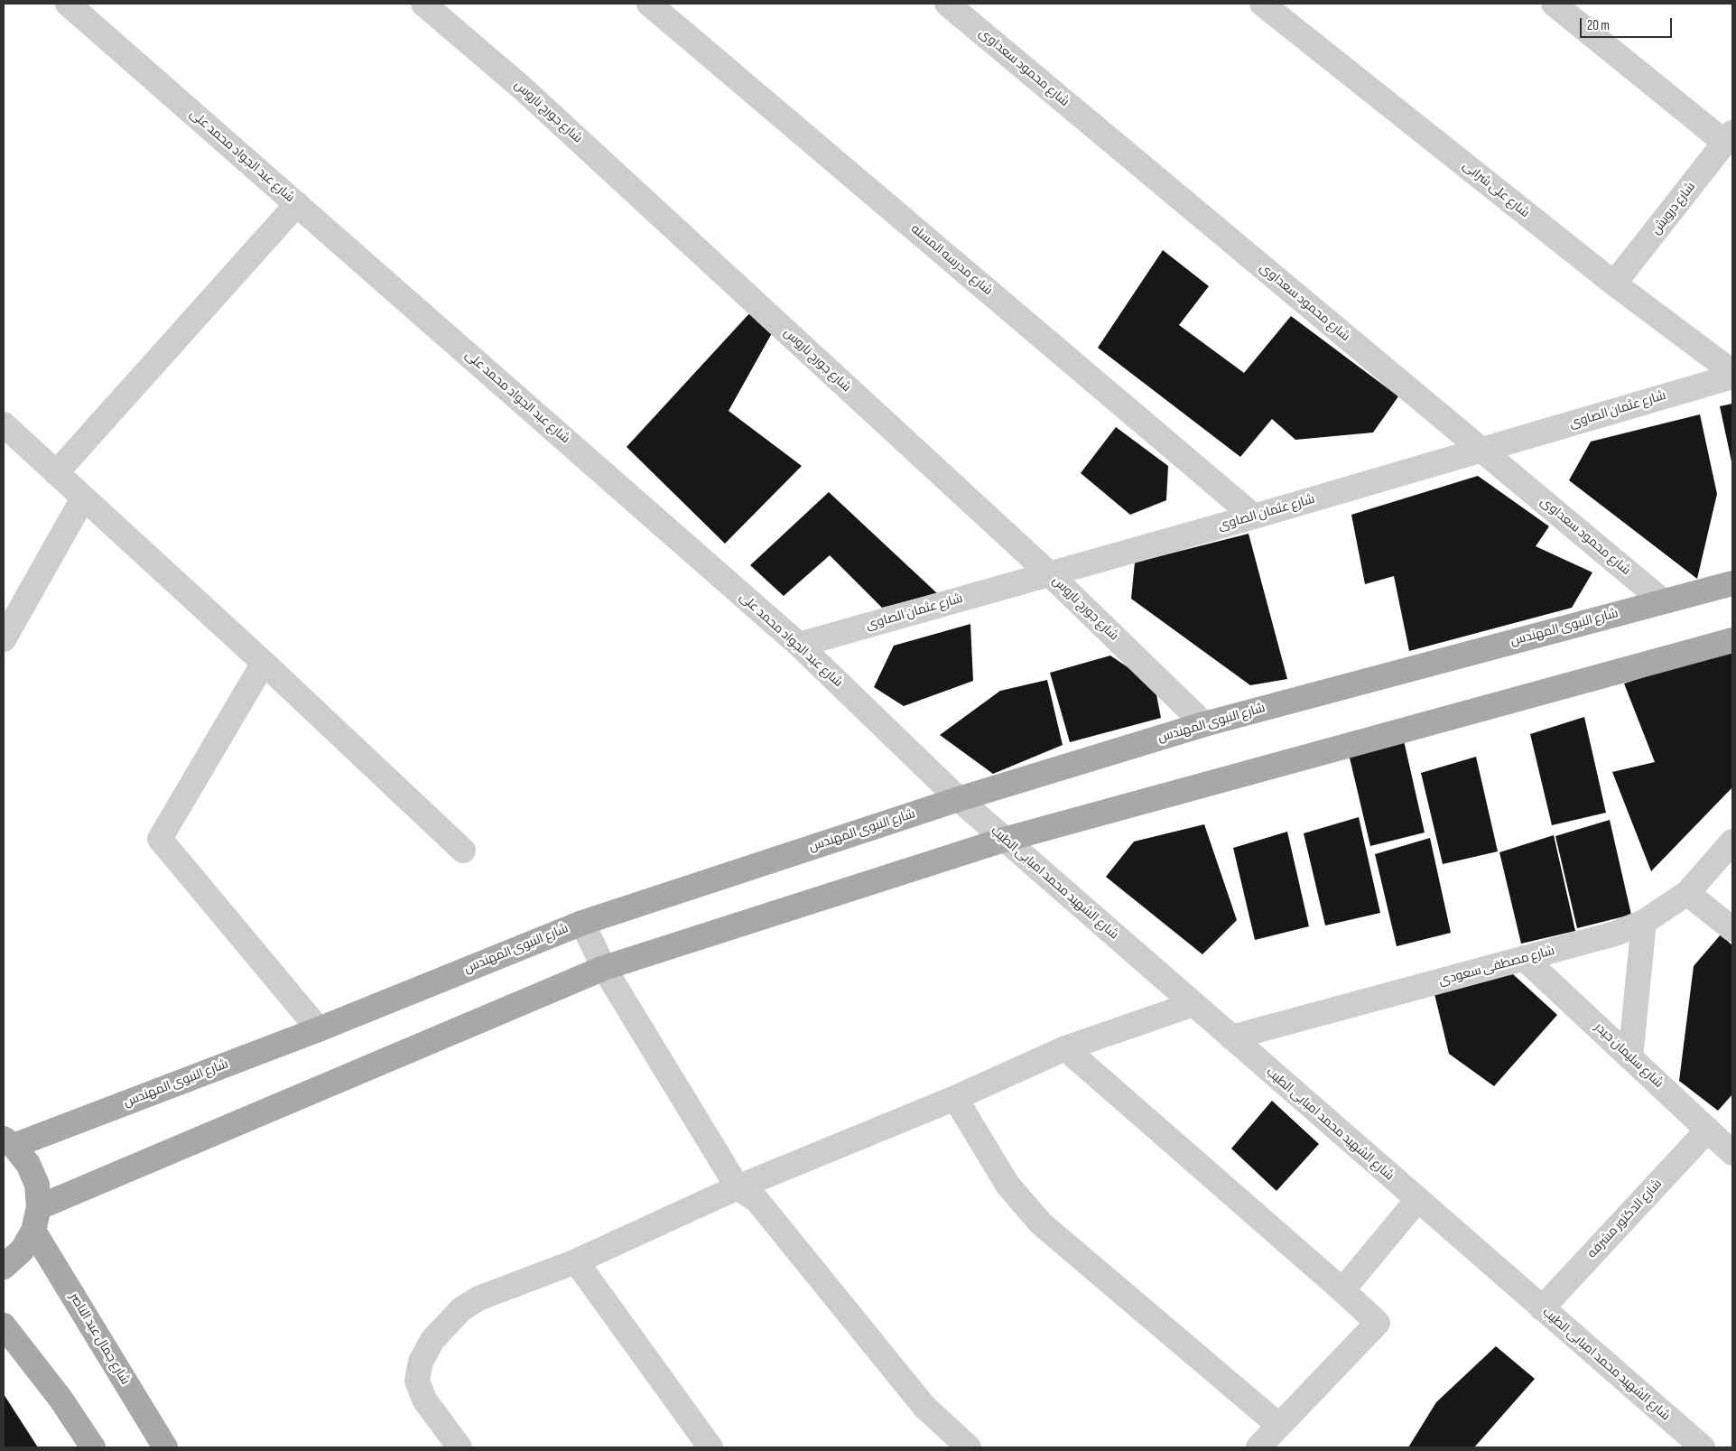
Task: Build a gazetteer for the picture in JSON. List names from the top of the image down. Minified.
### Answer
{"streets":{"main road":["شارع النبوى المهندس","شارع جمال عبد الناصر"],"street":["شارع محمود سعداوى","شارع جورج ناروس","شارع عبد الجواد محمد على","شارع على شرابى","شارع درويش","شارع مدرسه المسله","شارع عثمان الصاوى","شارع الشهيد محمد امبابى الطيب","شارع مصطفى سعودى","شارع سليمان حيدر","شارع الدكتور مشرفه"]},"crossings":[["شارع محمود سعداوى","شارع عثمان الصاوى"],["شارع محمود سعداوى","شارع النبوى المهندس"],["شارع جورج ناروس","شارع عثمان الصاوى"],["شارع جورج ناروس","شارع النبوى المهندس"],["شارع عبد الجواد محمد على","شارع عثمان الصاوى"],["شارع عبد الجواد محمد على","شارع النبوى المهندس"],["شارع عبد الجواد محمد على","شارع الشهيد محمد امبابى الطيب"],["شارع على شرابى","شارع درويش"],["شارع مدرسه المسله","شارع عثمان الصاوى"],["شارع النبوى المهندس","شارع الشهيد محمد امبابى الطيب"],["شارع الشهيد محمد امبابى الطيب","شارع مصطفى سعودى"],["شارع الشهيد محمد امبابى الطيب","شارع الدكتور مشرفه"],["شارع مصطفى سعودى","شارع سليمان حيدر"],["شارع سليمان حيدر","شارع الدكتور مشرفه"]],"scale_bar":"20 m"}
